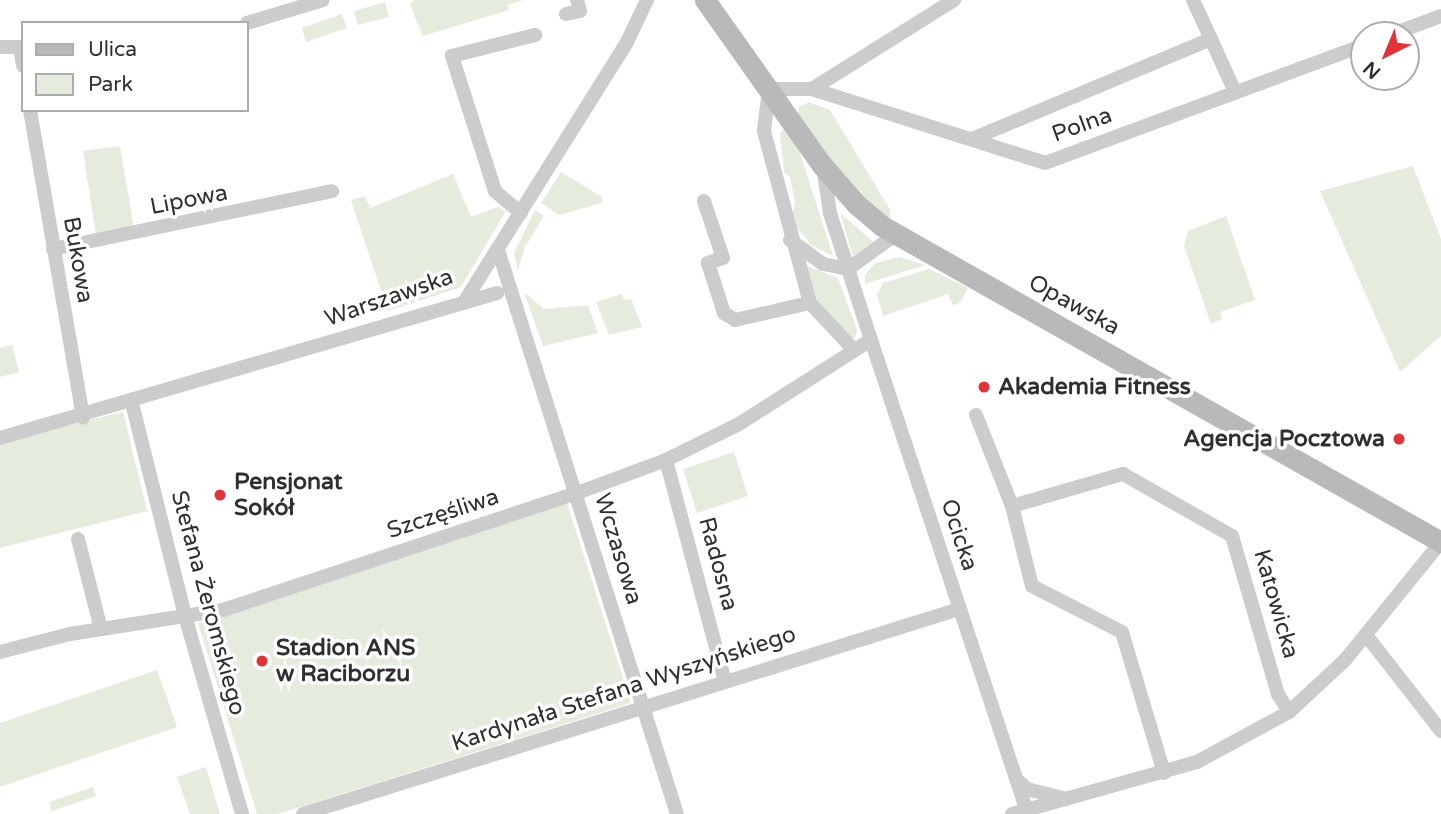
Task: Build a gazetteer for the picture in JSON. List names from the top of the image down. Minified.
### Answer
{"streets":{"main road":["Opawska"],"street":["Polna","Lipowa","Bukowa","Warszawska","Szczęśliwa","Ocicka","Wczasowa","Radosna","Stefana Żeromskiego","Katowicka","Kardynała Stefana Wyszyńskiego"]},"crossings":[["Polna","Opawska"],["Lipowa","Bukowa"],["Bukowa","Warszawska"],["Warszawska","Wczasowa"],["Warszawska","Stefana Żeromskiego"],["Opawska","Ocicka"],["Opawska","Katowicka"],["Szczęśliwa","Ocicka"],["Szczęśliwa","Wczasowa"],["Szczęśliwa","Radosna"],["Szczęśliwa","Stefana Żeromskiego"],["Ocicka","Katowicka"],["Ocicka","Kardynała Stefana Wyszyńskiego"],["Wczasowa","Kardynała Stefana Wyszyńskiego"],["Radosna","Kardynała Stefana Wyszyńskiego"]],"places":["Akademia Fitness","Agencja Pocztowa","Pensjonat Sokół","Stadion ANS w Raciborzu"],"legend":["Ulica","Park"],"north":"bottom left"}
